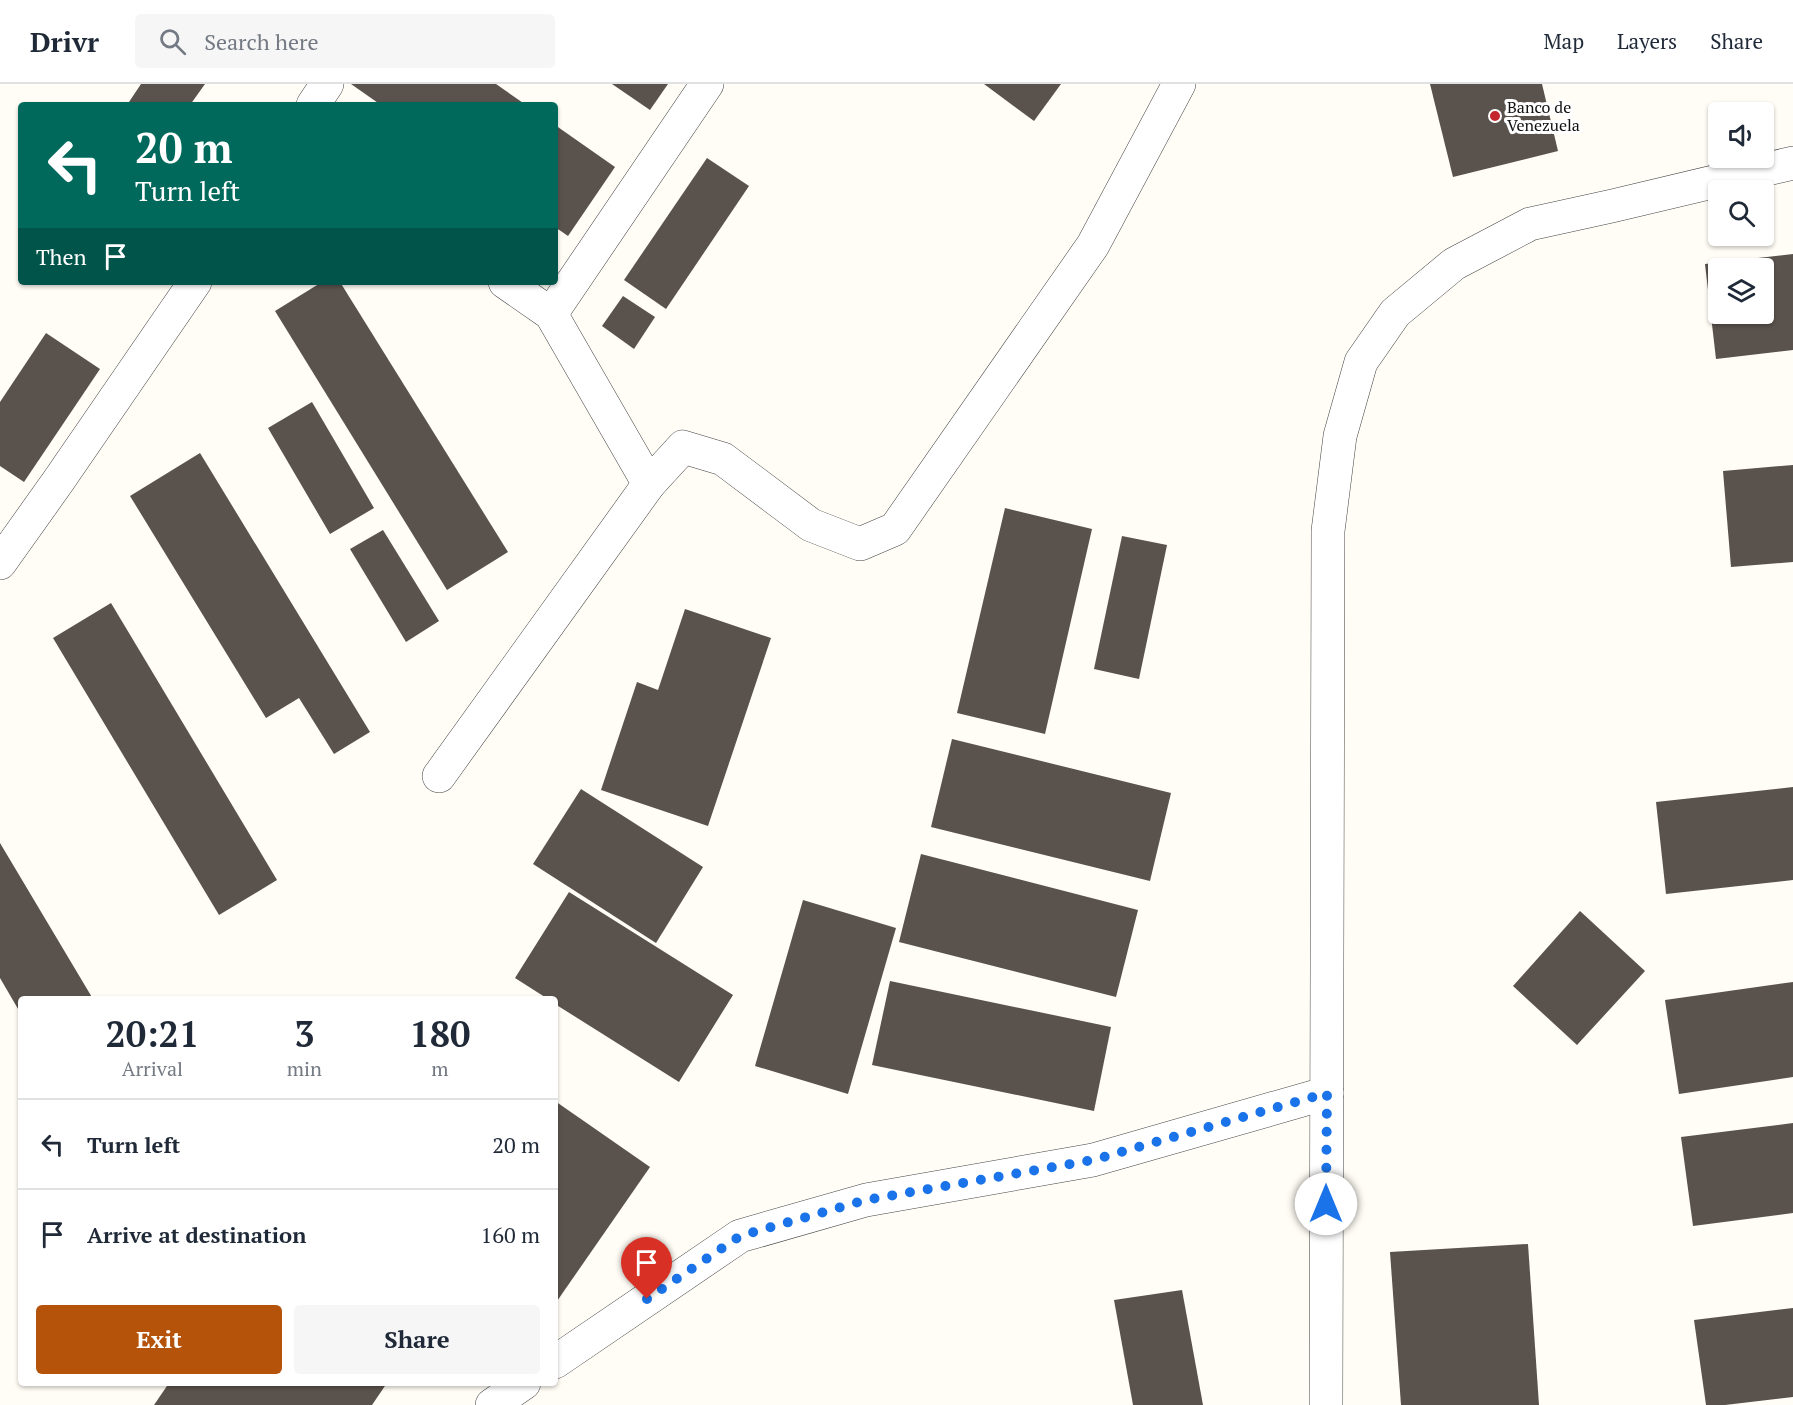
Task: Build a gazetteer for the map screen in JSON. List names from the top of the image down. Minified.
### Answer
{"places":["Banco de Venezuela"],"page":{"header":"Drivr","search":"Search here","nav":["Map","Layers","Share"],"turn":["20 m","Turn left"],"then":"Then","eta":["20:21","Arrival","3","min","180","m"],"list":[{"name":"Turn left","value":"20 m"},{"name":"Arrive at destination","value":"160 m"}],"buttons":["Exit","Share"]}}
